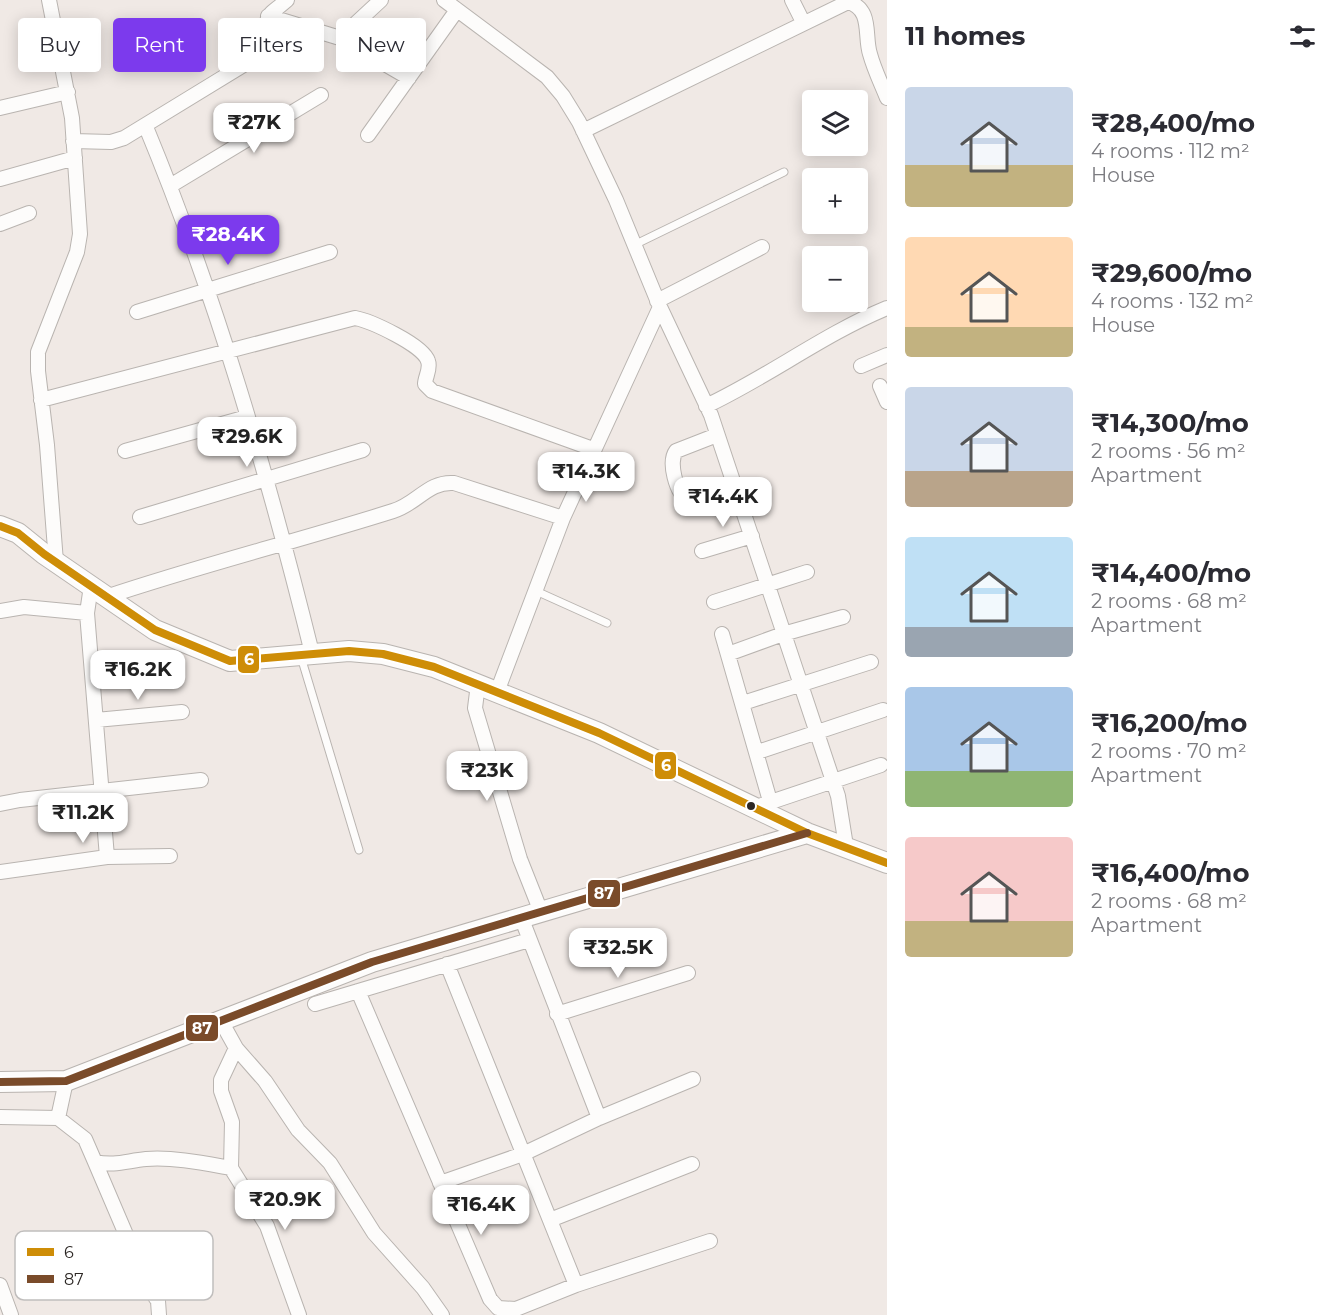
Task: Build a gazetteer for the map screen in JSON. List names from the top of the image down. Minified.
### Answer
{"lines":["transit line 6","transit line 87"],"legend":["6","87"],"page":{"heading":"11 homes","chip":["Buy","Rent","Filters","New"],"list":[{"name":"₹28,400/mo","note":"4 rooms · 112 m² · House"},{"name":"₹29,600/mo","note":"4 rooms · 132 m² · House"},{"name":"₹14,300/mo","note":"2 rooms · 56 m² · Apartment"},{"name":"₹14,400/mo","note":"2 rooms · 68 m² · Apartment"},{"name":"₹16,200/mo","note":"2 rooms · 70 m² · Apartment"},{"name":"₹16,400/mo","note":"2 rooms · 68 m² · Apartment"}],"map_buttons":["+","−"],"price":["₹27K","₹28.4K","₹29.6K","₹14.3K","₹14.4K","₹16.2K","₹23K","₹11.2K","₹32.5K","₹20.9K","₹16.4K"]}}
